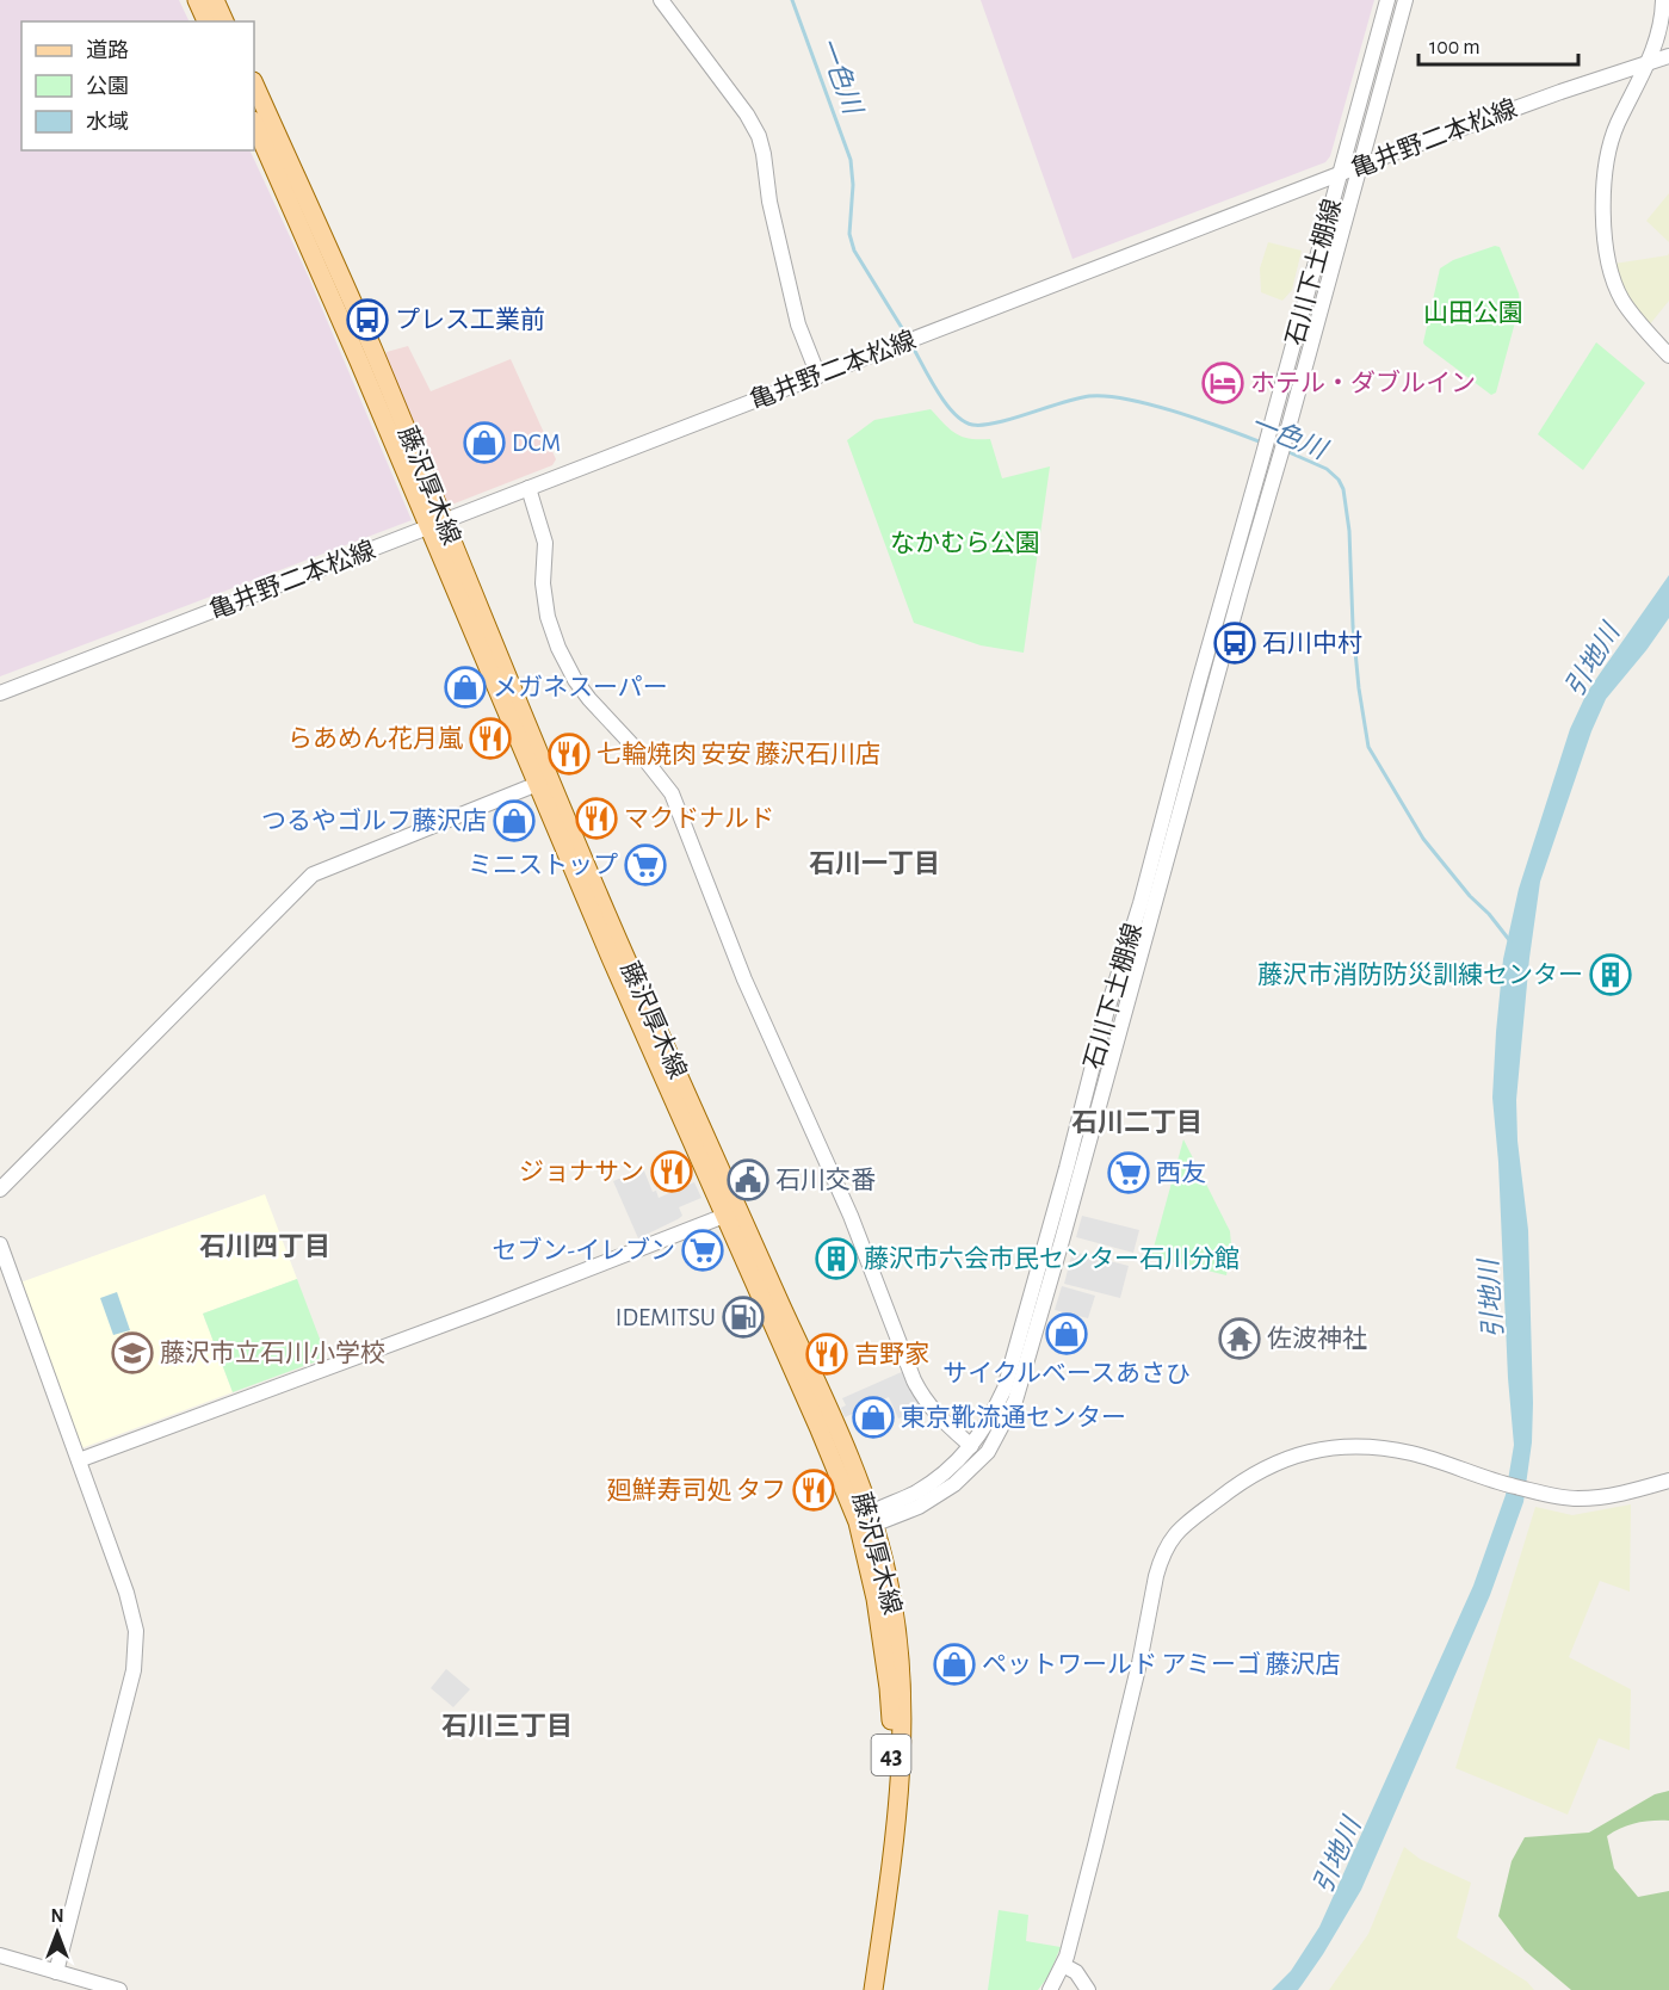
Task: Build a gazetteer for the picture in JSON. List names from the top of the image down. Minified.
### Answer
{"streets":{"main road":["藤沢厚木線","43"],"street":["亀井野二本松線","石川下土棚線"]},"crossings":[["亀井野二本松線","石川下土棚線"],["亀井野二本松線","藤沢厚木線"],["石川下土棚線","藤沢厚木線"]],"districts":["石川一丁目","石川二丁目","石川四丁目","石川三丁目"],"water":["一色川","引地川"],"parks":["山田公園","なかむら公園"],"places":{"bus stop":["プレス工業前","石川中村"],"hotel":["ホテル・ダブルイン"],"shop":["DCM","メガネスーパー","つるやゴルフ藤沢店","サイクルベースあさひ","東京靴流通センター","ペットワールド アミーゴ 藤沢店"],"restaurant":["らあめん花月嵐","七輪焼肉 安安 藤沢石川店","マクドナルド","ジョナサン","吉野家","廻鮮寿司処 タフ"],"supermarket":["ミニストップ","西友","セブン-イレブン"],"building":["藤沢市消防防災訓練センター","藤沢市六会市民センター石川分館"],"public building":["石川交番"],"fuel station":["IDEMITSU"],"temple":["佐波神社"],"school or university":["藤沢市立石川小学校"]},"legend":["道路","公園","水域"],"scale_bar":"100 m","north":"top"}
